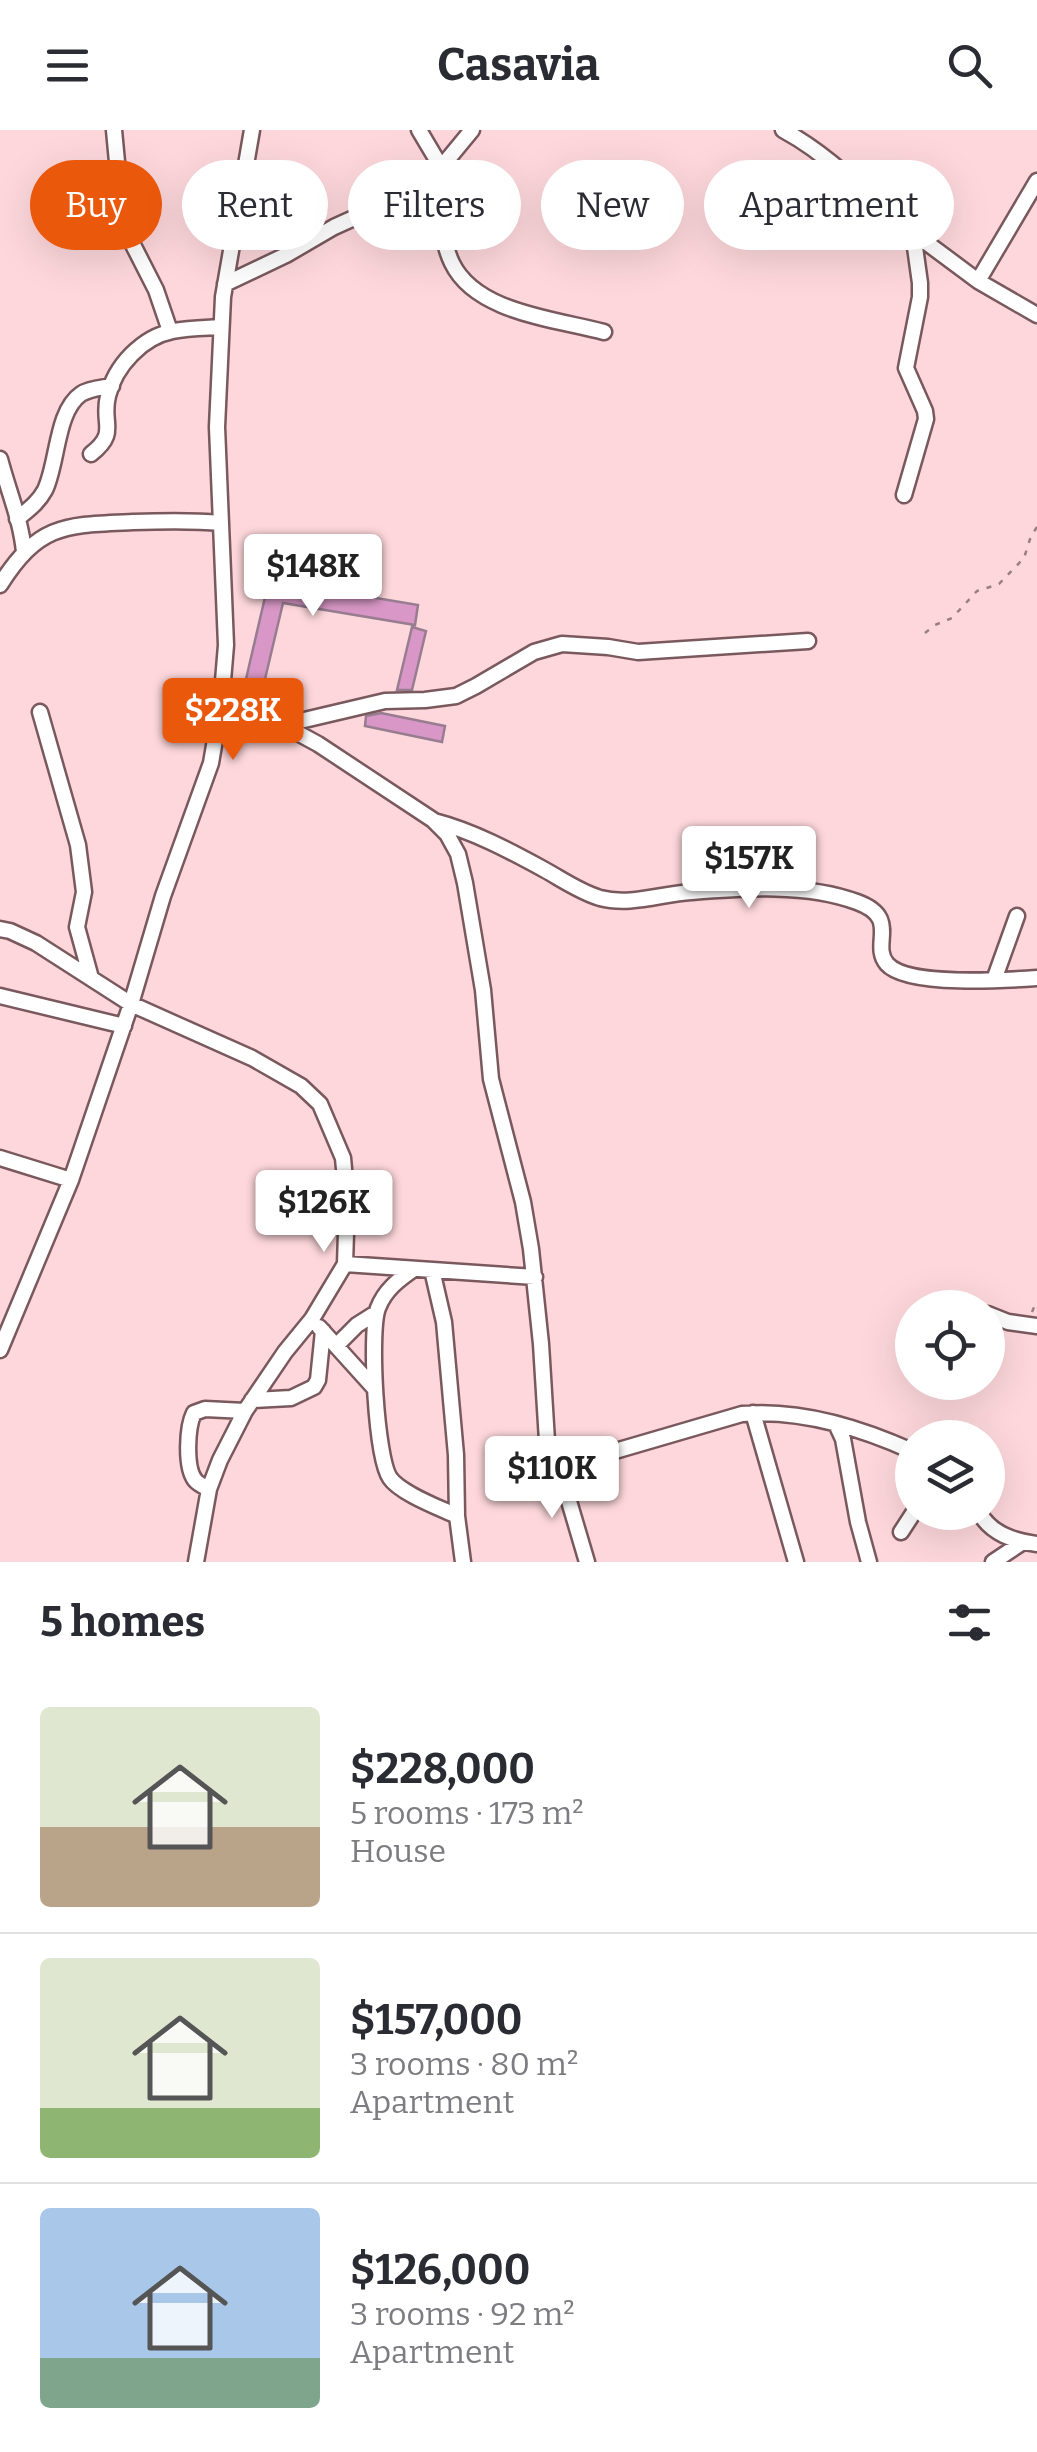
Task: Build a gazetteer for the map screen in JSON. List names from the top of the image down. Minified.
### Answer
{"page":{"header":"Casavia","chip":["Buy","Rent","Filters","New","Apartment"],"price":["$148K","$228K","$157K","$126K","$110K"],"heading":"5 homes","list":[{"name":"$228,000","note":"5 rooms · 173 m² · House"},{"name":"$157,000","note":"3 rooms · 80 m² · Apartment"},{"name":"$126,000","note":"3 rooms · 92 m² · Apartment"}]}}
